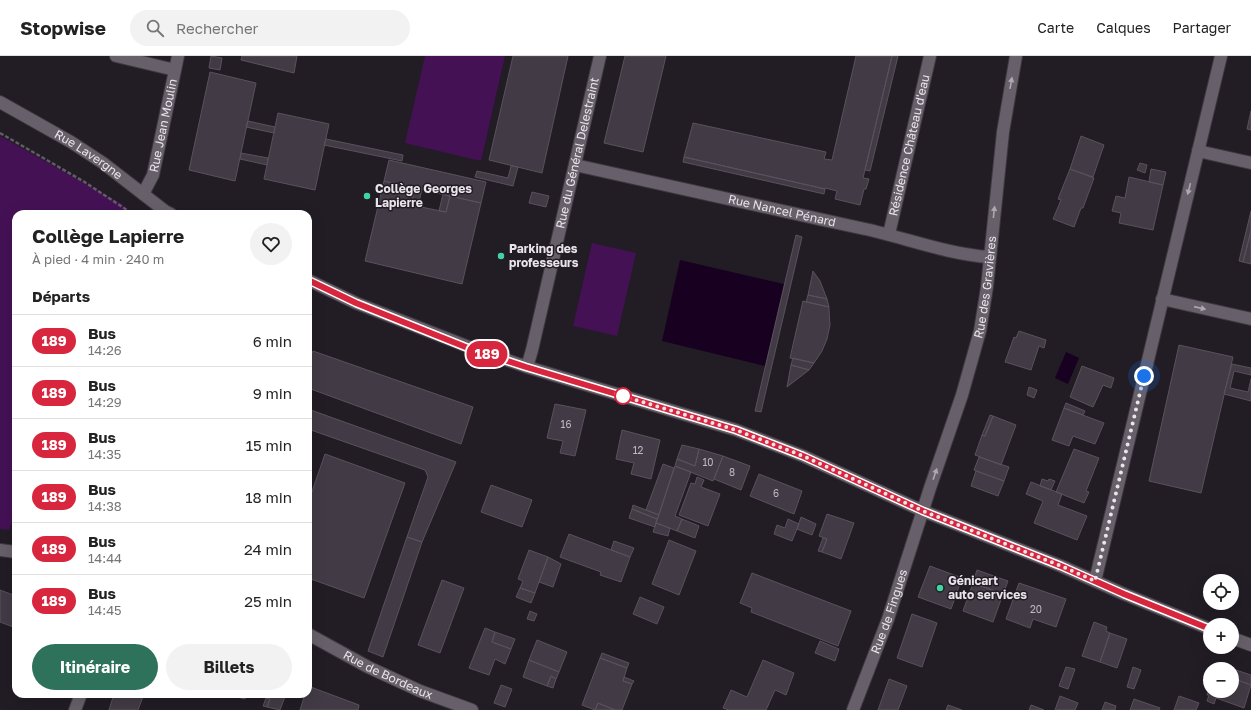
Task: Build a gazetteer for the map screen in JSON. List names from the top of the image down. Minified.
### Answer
{"streets":{"street":["Rue Jean Moulin","Résidence Château d'eau","Rue du Général Delestraint","Rue Lavergne","Rue Nancel Pénard","Rue des Gravières","Rue de Fingues","Rue de Bordeaux"]},"crossings":[["Rue Jean Moulin","Rue Lavergne"],["Résidence Château d'eau","Rue Nancel Pénard"],["Rue du Général Delestraint","Rue Nancel Pénard"],["Rue Nancel Pénard","Rue des Gravières"],["Rue des Gravières","Rue de Fingues"]],"one_way":["Rue des Gravières"],"places":["Collège Georges Lapierre","Parking des professeurs","Génicart auto services"],"lines":["bus line 189"],"house_numbers":["16","12","10","8","6","20"],"page":{"header":"Stopwise","search":"Rechercher","nav":["Carte","Calques","Partager"],"on_map":"189","heading":[["Collège Lapierre","À pied · 4 min · 240 m"],"Départs"],"list":[{"mark":"189","name":"Bus","note":"14:26","value":"6 min"},{"mark":"189","name":"Bus","note":"14:29","value":"9 min"},{"mark":"189","name":"Bus","note":"14:35","value":"15 min"},{"mark":"189","name":"Bus","note":"14:38","value":"18 min"},{"mark":"189","name":"Bus","note":"14:44","value":"24 min"},{"mark":"189","name":"Bus","note":"14:45","value":"25 min"}],"map_buttons":["+","−"],"buttons":["Itinéraire","Billets"]}}
